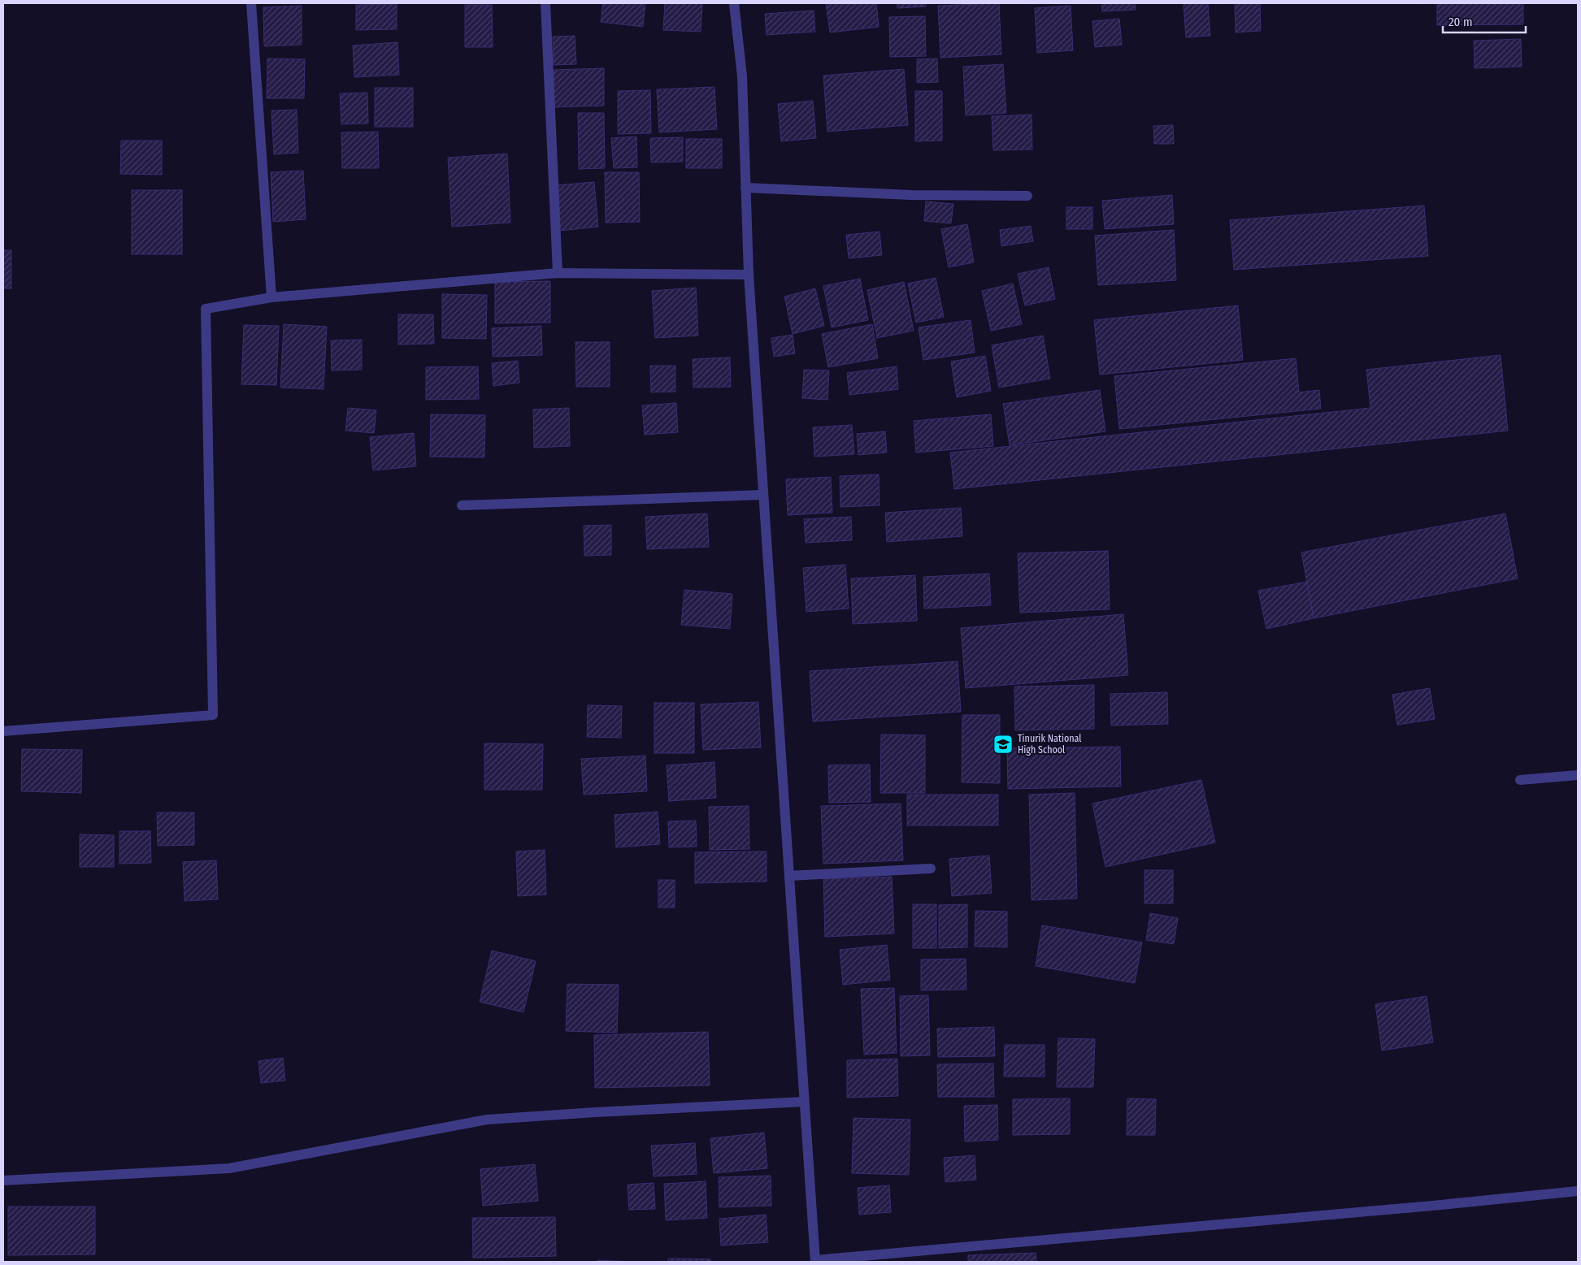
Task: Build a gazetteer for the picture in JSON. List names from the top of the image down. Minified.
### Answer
{"places":{"school or university":["Tinurik National High School"]},"scale_bar":"20 m"}
